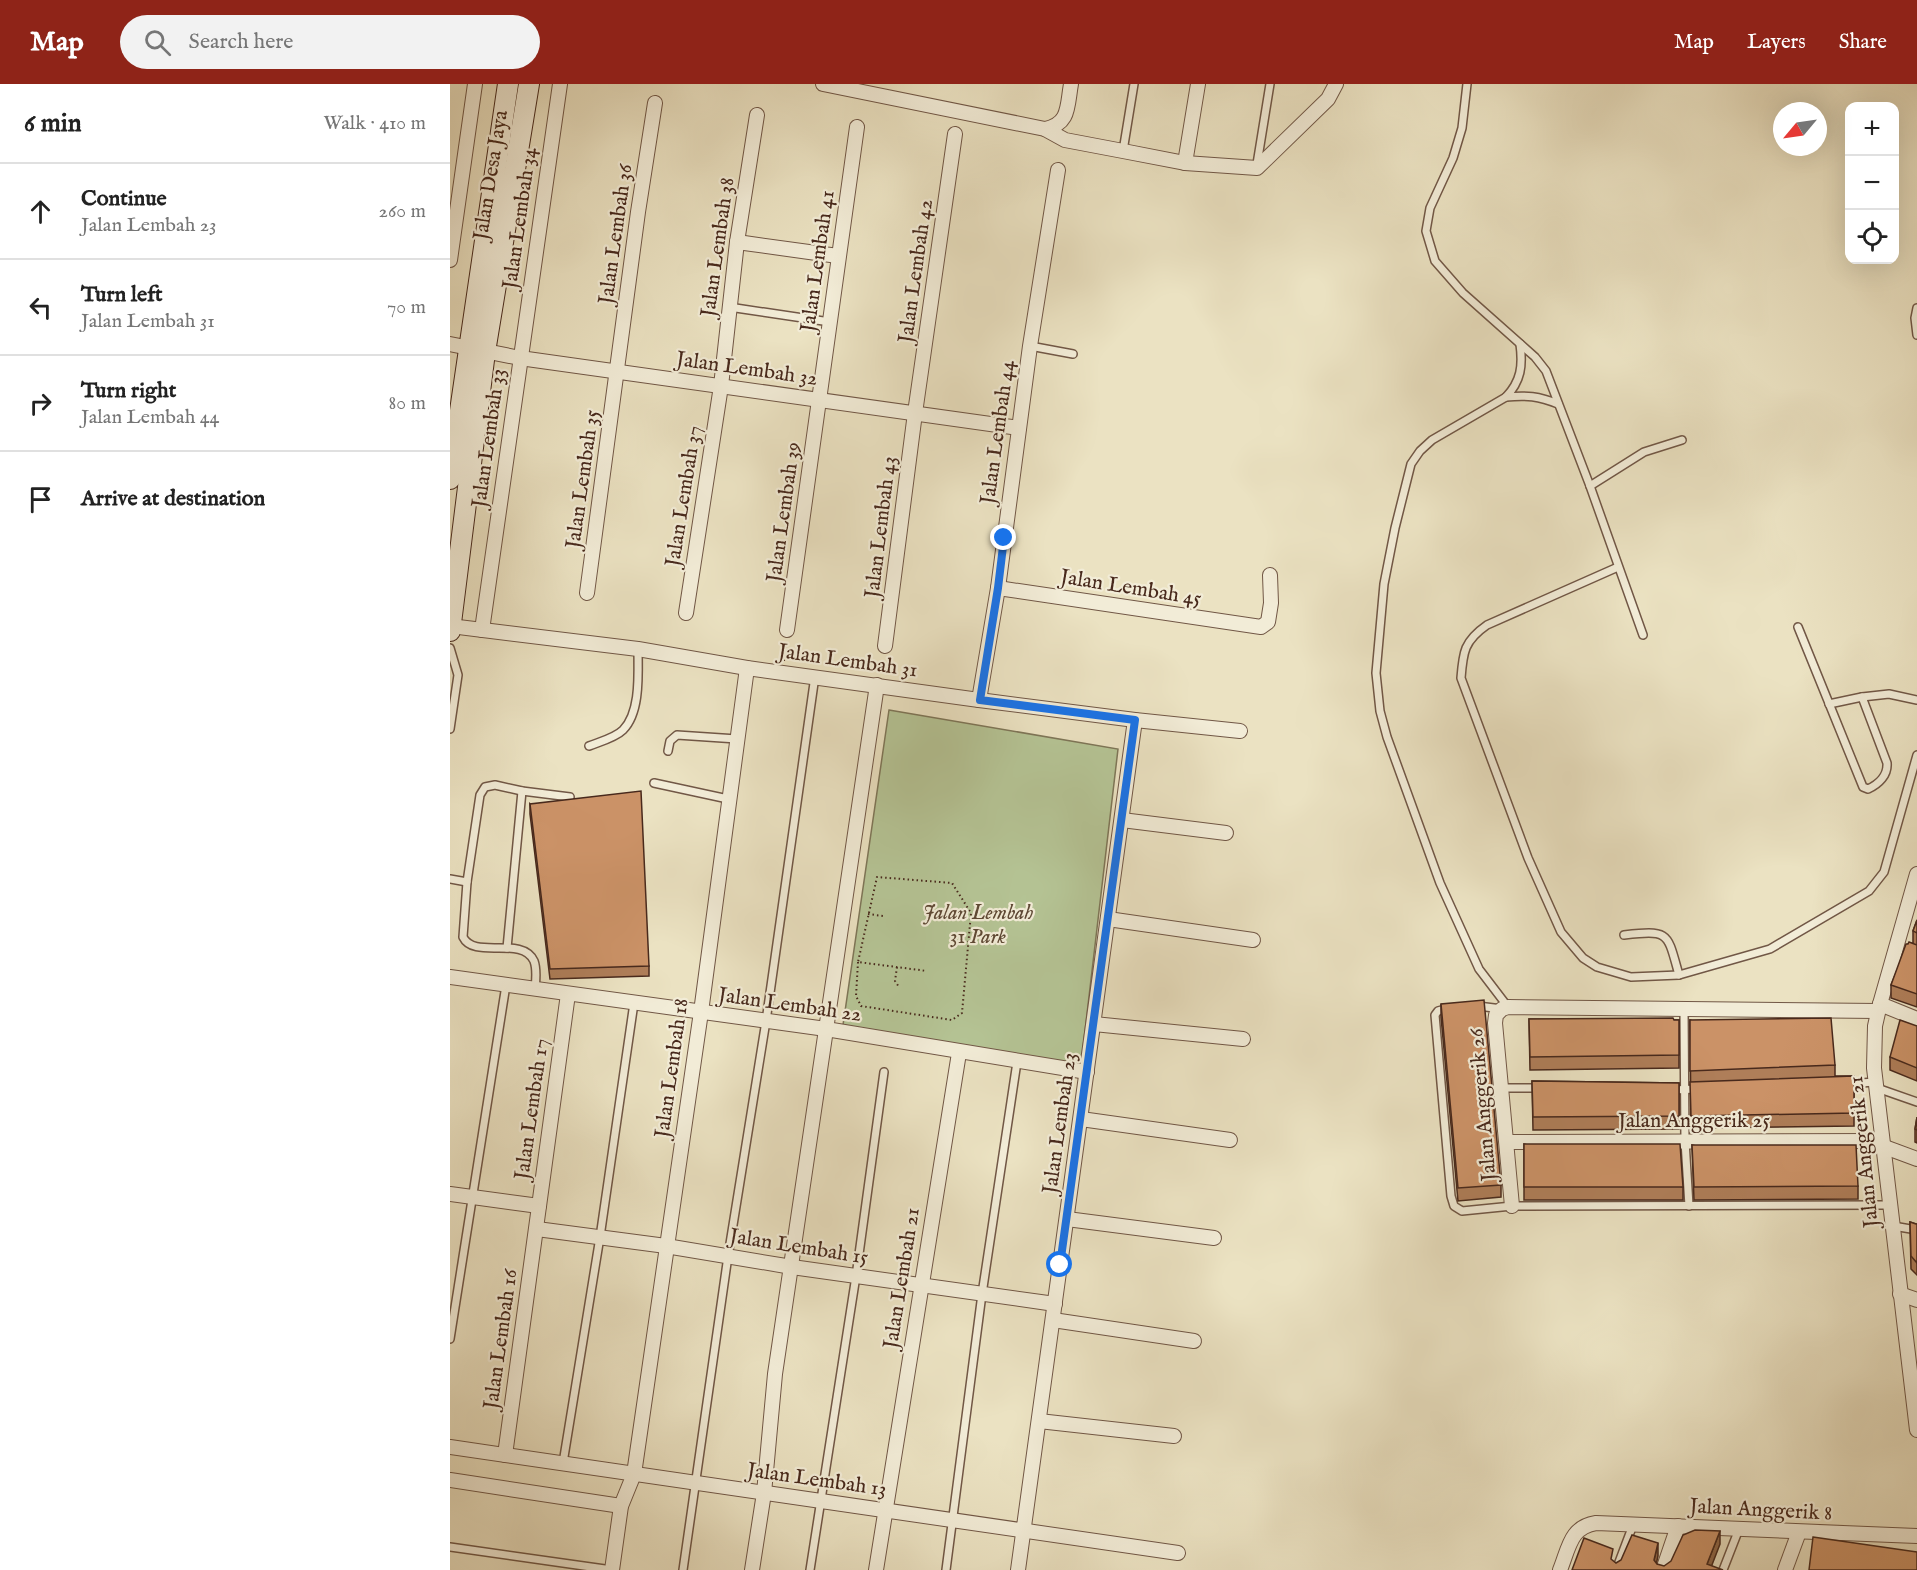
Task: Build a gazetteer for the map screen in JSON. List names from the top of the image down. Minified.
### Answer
{"streets":{"main road":["Jalan Desa Jaya"],"street":["Jalan Lembah 34","Jalan Lembah 36","Jalan Lembah 38","Jalan Lembah 41","Jalan Lembah 42","Jalan Lembah 32","Jalan Lembah 44","Jalan Lembah 33","Jalan Lembah 35","Jalan Lembah 37","Jalan Lembah 39","Jalan Lembah 43","Jalan Lembah 45","Jalan Lembah 31","Jalan Lembah 22","Jalan Lembah 18","Jalan Anggerik 26","Jalan Lembah 17","Jalan Anggerik 25","Jalan Lembah 23","Jalan Anggerik 21","Jalan Lembah 15","Jalan Lembah 21","Jalan Lembah 16","Jalan Lembah 13","Jalan Anggerik 8"]},"crossings":[["Jalan Desa Jaya","Jalan Lembah 32"],["Jalan Desa Jaya","Jalan Lembah 31"],["Jalan Lembah 34","Jalan Lembah 32"],["Jalan Lembah 34","Jalan Lembah 33"],["Jalan Lembah 36","Jalan Lembah 32"],["Jalan Lembah 36","Jalan Lembah 35"],["Jalan Lembah 38","Jalan Lembah 32"],["Jalan Lembah 38","Jalan Lembah 37"],["Jalan Lembah 41","Jalan Lembah 32"],["Jalan Lembah 41","Jalan Lembah 39"],["Jalan Lembah 42","Jalan Lembah 32"],["Jalan Lembah 42","Jalan Lembah 43"],["Jalan Lembah 32","Jalan Lembah 44"],["Jalan Lembah 32","Jalan Lembah 33"],["Jalan Lembah 32","Jalan Lembah 35"],["Jalan Lembah 32","Jalan Lembah 37"],["Jalan Lembah 32","Jalan Lembah 39"],["Jalan Lembah 32","Jalan Lembah 43"],["Jalan Lembah 44","Jalan Lembah 45"],["Jalan Lembah 44","Jalan Lembah 31"],["Jalan Lembah 33","Jalan Lembah 31"],["Jalan Lembah 31","Jalan Lembah 18"],["Jalan Lembah 31","Jalan Lembah 23"],["Jalan Lembah 22","Jalan Lembah 18"],["Jalan Lembah 22","Jalan Lembah 17"],["Jalan Lembah 22","Jalan Lembah 23"],["Jalan Lembah 22","Jalan Lembah 21"],["Jalan Lembah 18","Jalan Lembah 15"],["Jalan Lembah 18","Jalan Lembah 13"],["Jalan Anggerik 26","Jalan Anggerik 25"],["Jalan Lembah 17","Jalan Lembah 15"],["Jalan Lembah 17","Jalan Lembah 16"],["Jalan Anggerik 25","Jalan Anggerik 21"],["Jalan Lembah 23","Jalan Lembah 15"],["Jalan Lembah 23","Jalan Lembah 13"],["Jalan Lembah 15","Jalan Lembah 21"],["Jalan Lembah 15","Jalan Lembah 16"],["Jalan Lembah 21","Jalan Lembah 13"],["Jalan Lembah 16","Jalan Lembah 13"]],"parks":["Jalan Lembah 31 Park"],"north":"bottom left","page":{"header":"Map","search":"Search here","nav":["Map","Layers","Share"],"heading":["6 min","Walk · 410 m"],"map_buttons":["+","−"],"list":[["Continue","Jalan Lembah 23","260 m"],["Turn left","Jalan Lembah 31","70 m"],["Turn right","Jalan Lembah 44","80 m"],"Arrive at destination"]}}
